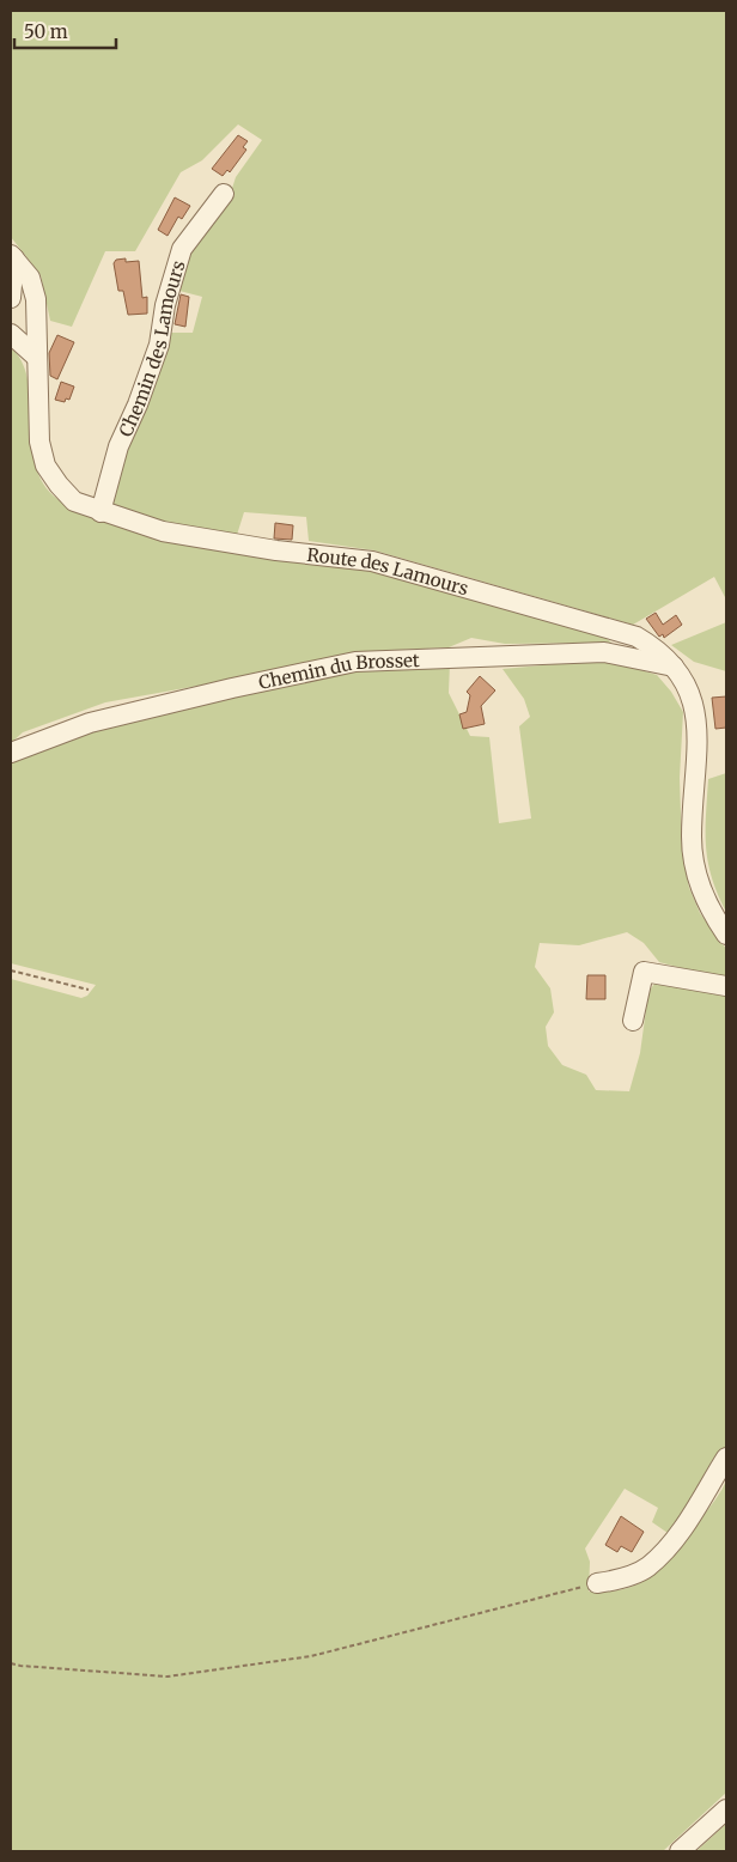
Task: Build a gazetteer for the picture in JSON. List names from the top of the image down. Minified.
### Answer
{"streets":{"street":["Chemin des Lamours","Route des Lamours","Chemin du Brosset"]},"crossings":[["Chemin des Lamours","Route des Lamours"],["Route des Lamours","Chemin du Brosset"]],"scale_bar":"50 m"}
